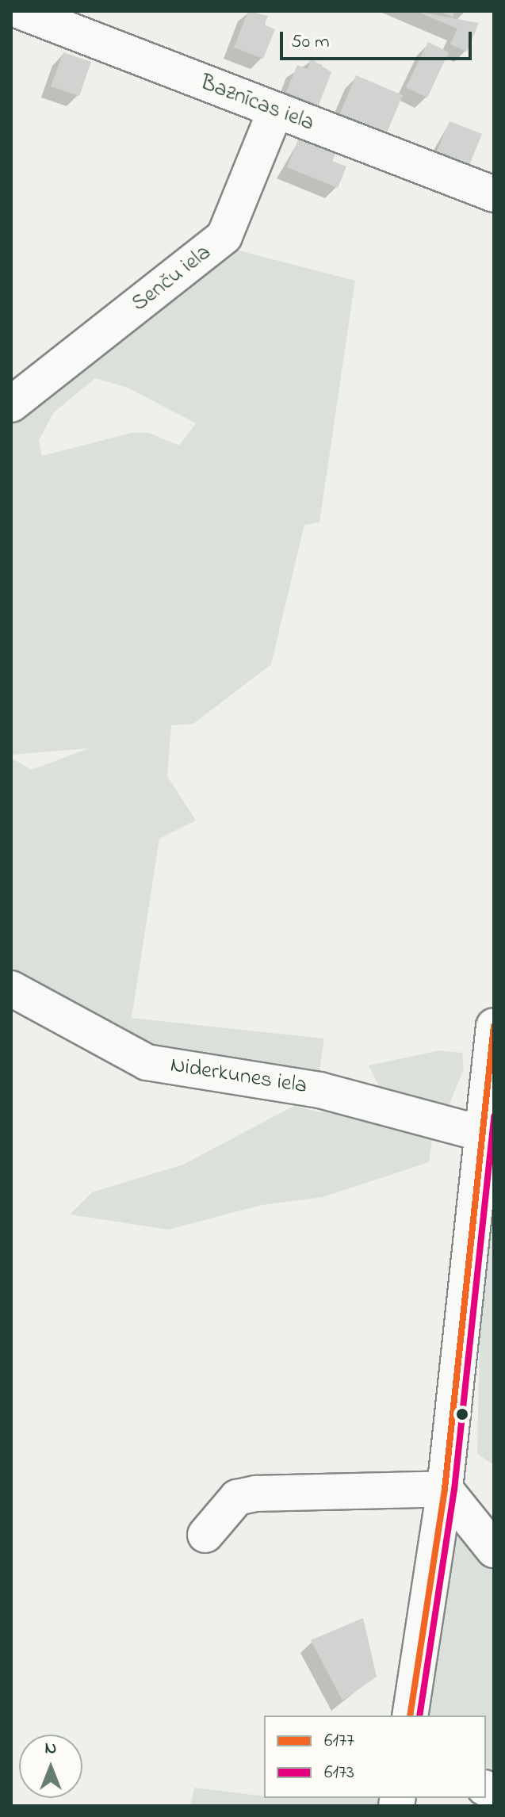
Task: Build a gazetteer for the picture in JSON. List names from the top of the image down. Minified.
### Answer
{"streets":{"street":["Baznīcas iela","Senču iela","Niderkunes iela"]},"crossings":[["Baznīcas iela","Senču iela"]],"lines":["transit line 6177","transit line 6173"],"legend":["6177","6173"],"scale_bar":"50 m","north":"top"}
